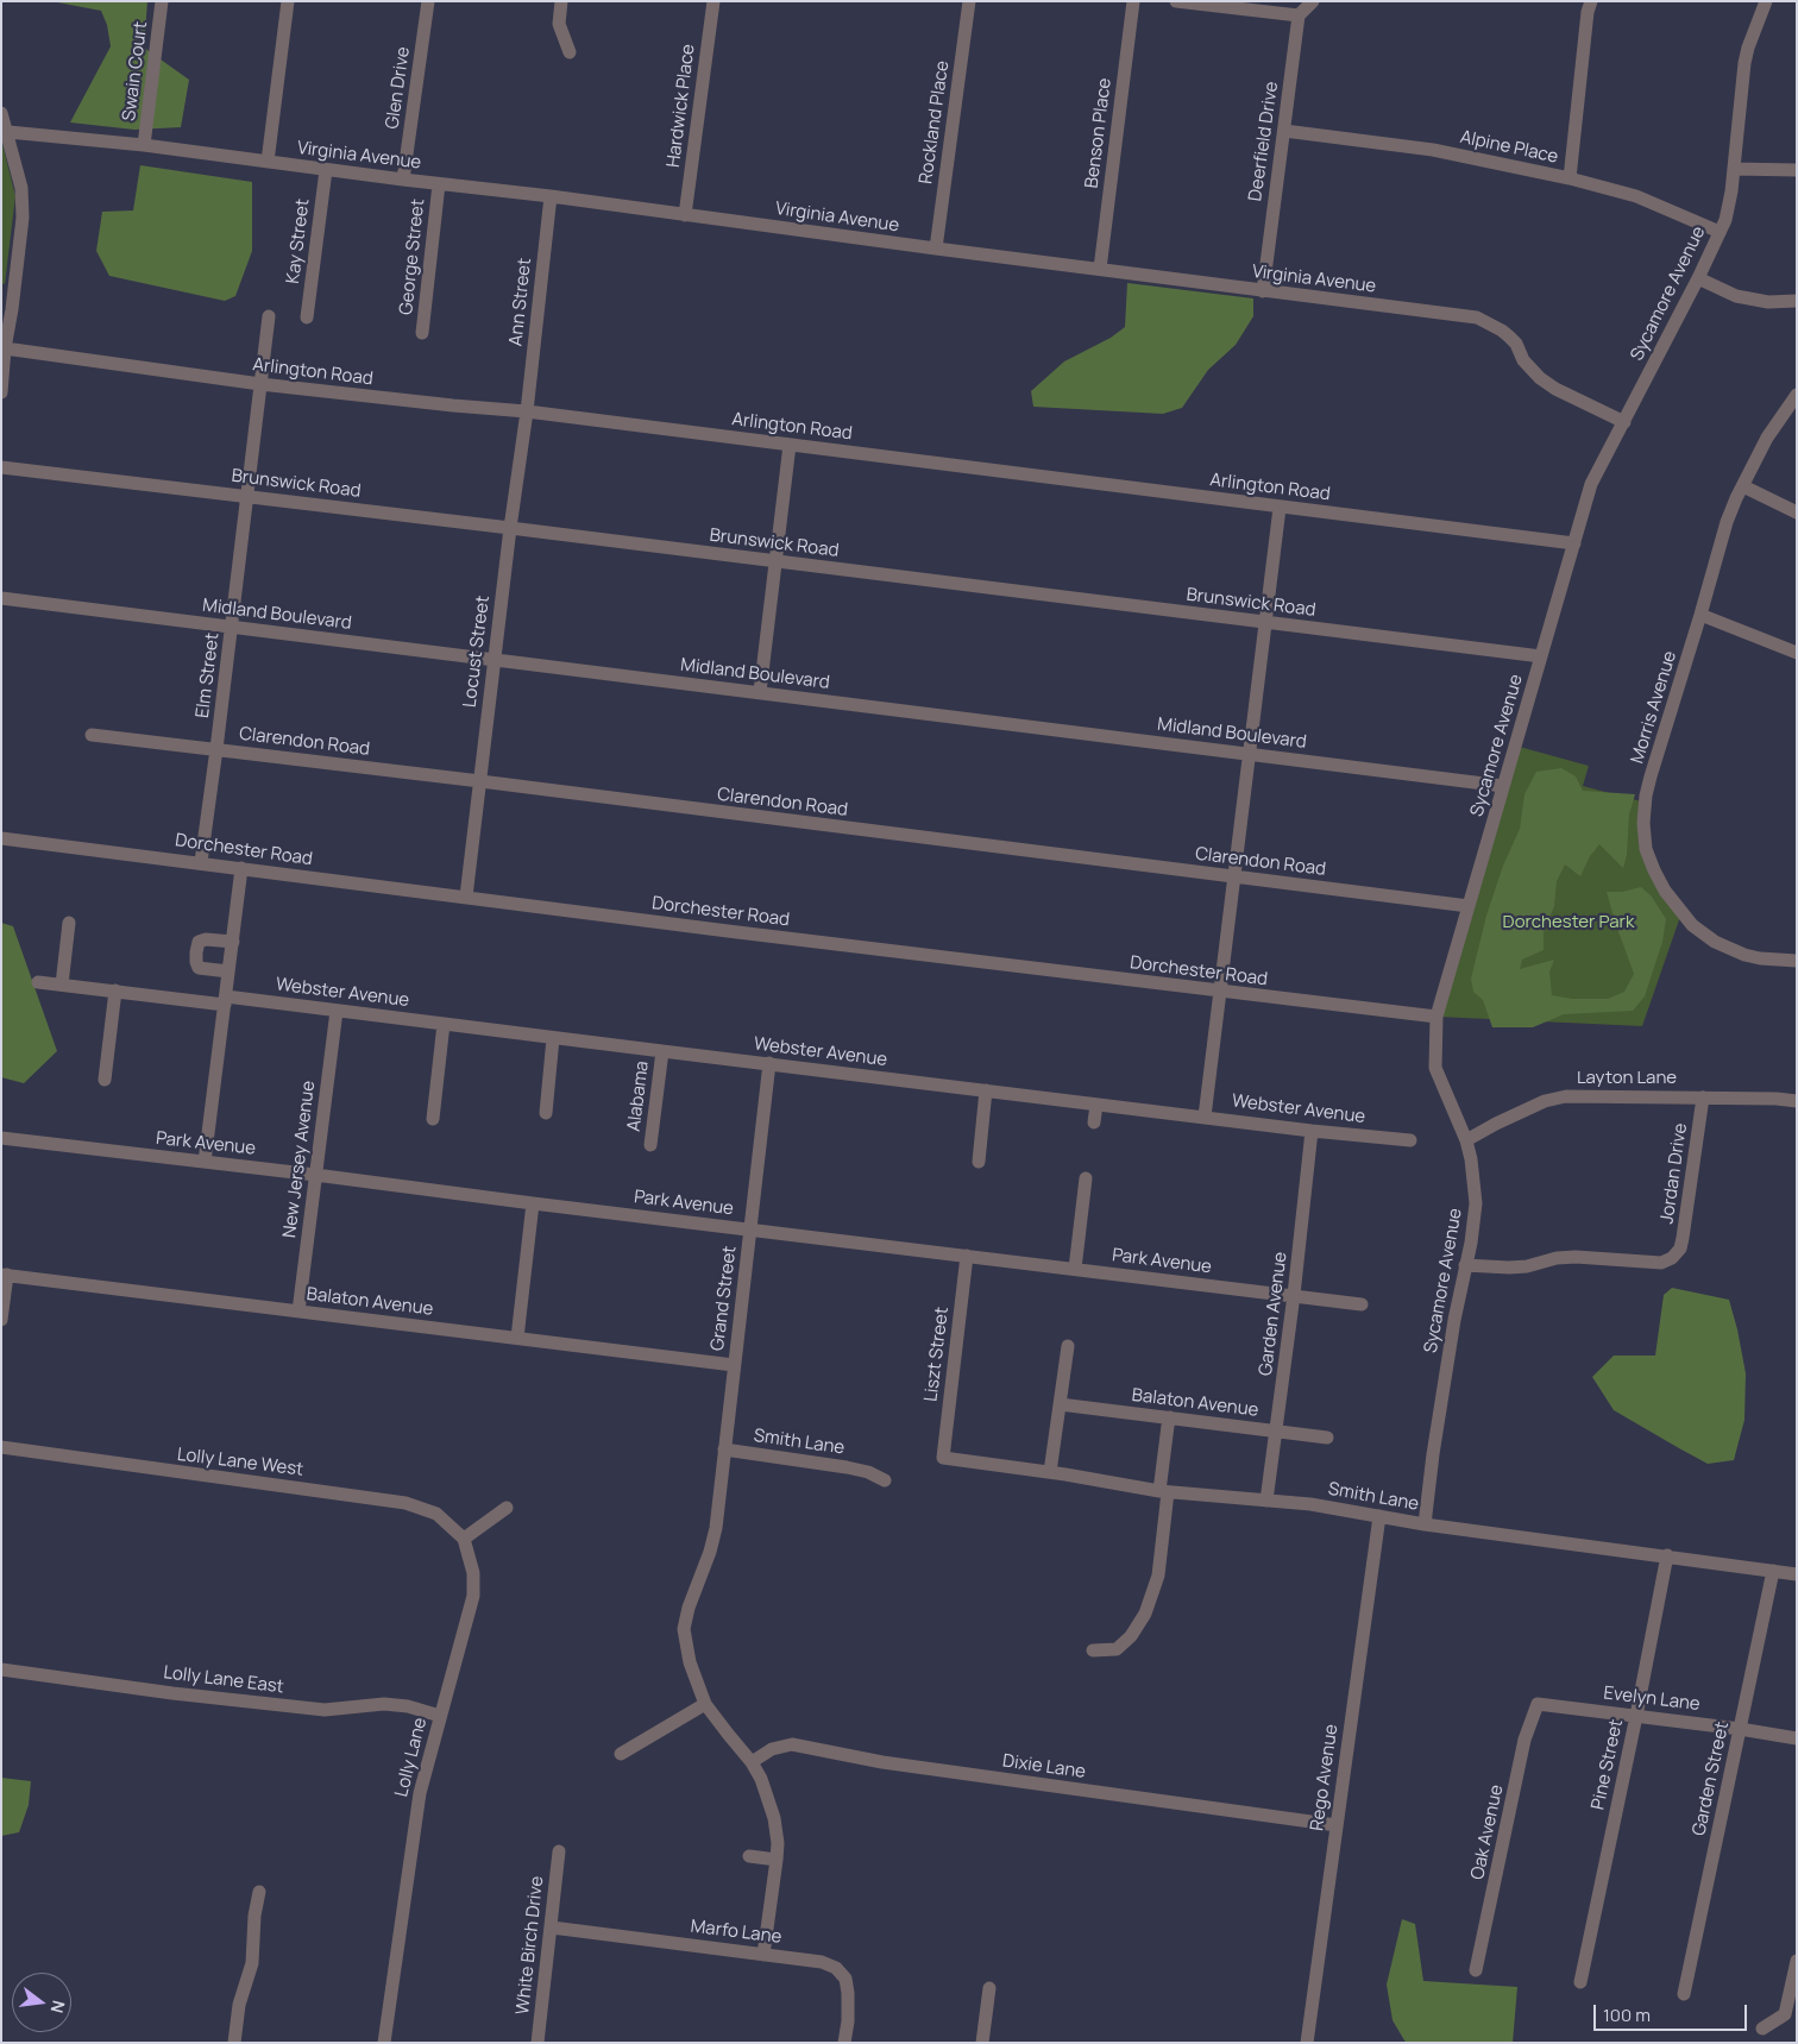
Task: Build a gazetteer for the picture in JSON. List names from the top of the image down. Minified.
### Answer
{"streets":{"street":["Swain Court","Glen Drive","Hardwick Place","Rockland Place","Benson Place","Deerfield Drive","Alpine Place","Virginia Avenue","Kay Street","George Street","Sycamore Avenue","Ann Street","Arlington Road","Brunswick Road","Midland Boulevard","Locust Street","Elm Street","Morris Avenue","Clarendon Road","Dorchester Road","Webster Avenue","Layton Lane","Alabama","Park Avenue","New Jersey Avenue","Jordan Drive","Grand Street","Balaton Avenue","Garden Avenue","Liszt Street","Smith Lane","Lolly Lane West","Lolly Lane East","Evelyn Lane","Lolly Lane","Pine Street","Dixie Lane","Rego Avenue","Garden Street","Oak Avenue","Marfo Lane","White Birch Drive"]},"crossings":[["Swain Court","Virginia Avenue"],["Glen Drive","Virginia Avenue"],["Hardwick Place","Virginia Avenue"],["Rockland Place","Virginia Avenue"],["Benson Place","Virginia Avenue"],["Deerfield Drive","Alpine Place"],["Deerfield Drive","Virginia Avenue"],["Alpine Place","Sycamore Avenue"],["Virginia Avenue","Kay Street"],["Virginia Avenue","George Street"],["Virginia Avenue","Sycamore Avenue"],["Virginia Avenue","Ann Street"],["Sycamore Avenue","Arlington Road"],["Sycamore Avenue","Brunswick Road"],["Sycamore Avenue","Midland Boulevard"],["Sycamore Avenue","Clarendon Road"],["Sycamore Avenue","Dorchester Road"],["Sycamore Avenue","Layton Lane"],["Sycamore Avenue","Jordan Drive"],["Sycamore Avenue","Smith Lane"],["Ann Street","Arlington Road"],["Ann Street","Locust Street"],["Arlington Road","Locust Street"],["Arlington Road","Elm Street"],["Brunswick Road","Locust Street"],["Brunswick Road","Elm Street"],["Midland Boulevard","Locust Street"],["Midland Boulevard","Elm Street"],["Locust Street","Clarendon Road"],["Locust Street","Dorchester Road"],["Elm Street","Clarendon Road"],["Elm Street","Dorchester Road"],["Webster Avenue","Alabama"],["Webster Avenue","New Jersey Avenue"],["Webster Avenue","Grand Street"],["Webster Avenue","Garden Avenue"],["Layton Lane","Jordan Drive"],["Park Avenue","New Jersey Avenue"],["Park Avenue","Grand Street"],["Park Avenue","Garden Avenue"],["Park Avenue","Liszt Street"],["New Jersey Avenue","Balaton Avenue"],["Grand Street","Balaton Avenue"],["Grand Street","Smith Lane"],["Balaton Avenue","Garden Avenue"],["Garden Avenue","Smith Lane"],["Liszt Street","Smith Lane"],["Smith Lane","Pine Street"],["Smith Lane","Rego Avenue"],["Smith Lane","Garden Street"],["Lolly Lane West","Lolly Lane"],["Lolly Lane East","Lolly Lane"],["Evelyn Lane","Pine Street"],["Evelyn Lane","Garden Street"],["Evelyn Lane","Oak Avenue"],["Dixie Lane","Rego Avenue"],["Marfo Lane","White Birch Drive"]],"parks":["Dorchester Park"],"scale_bar":"100 m","north":"right"}
